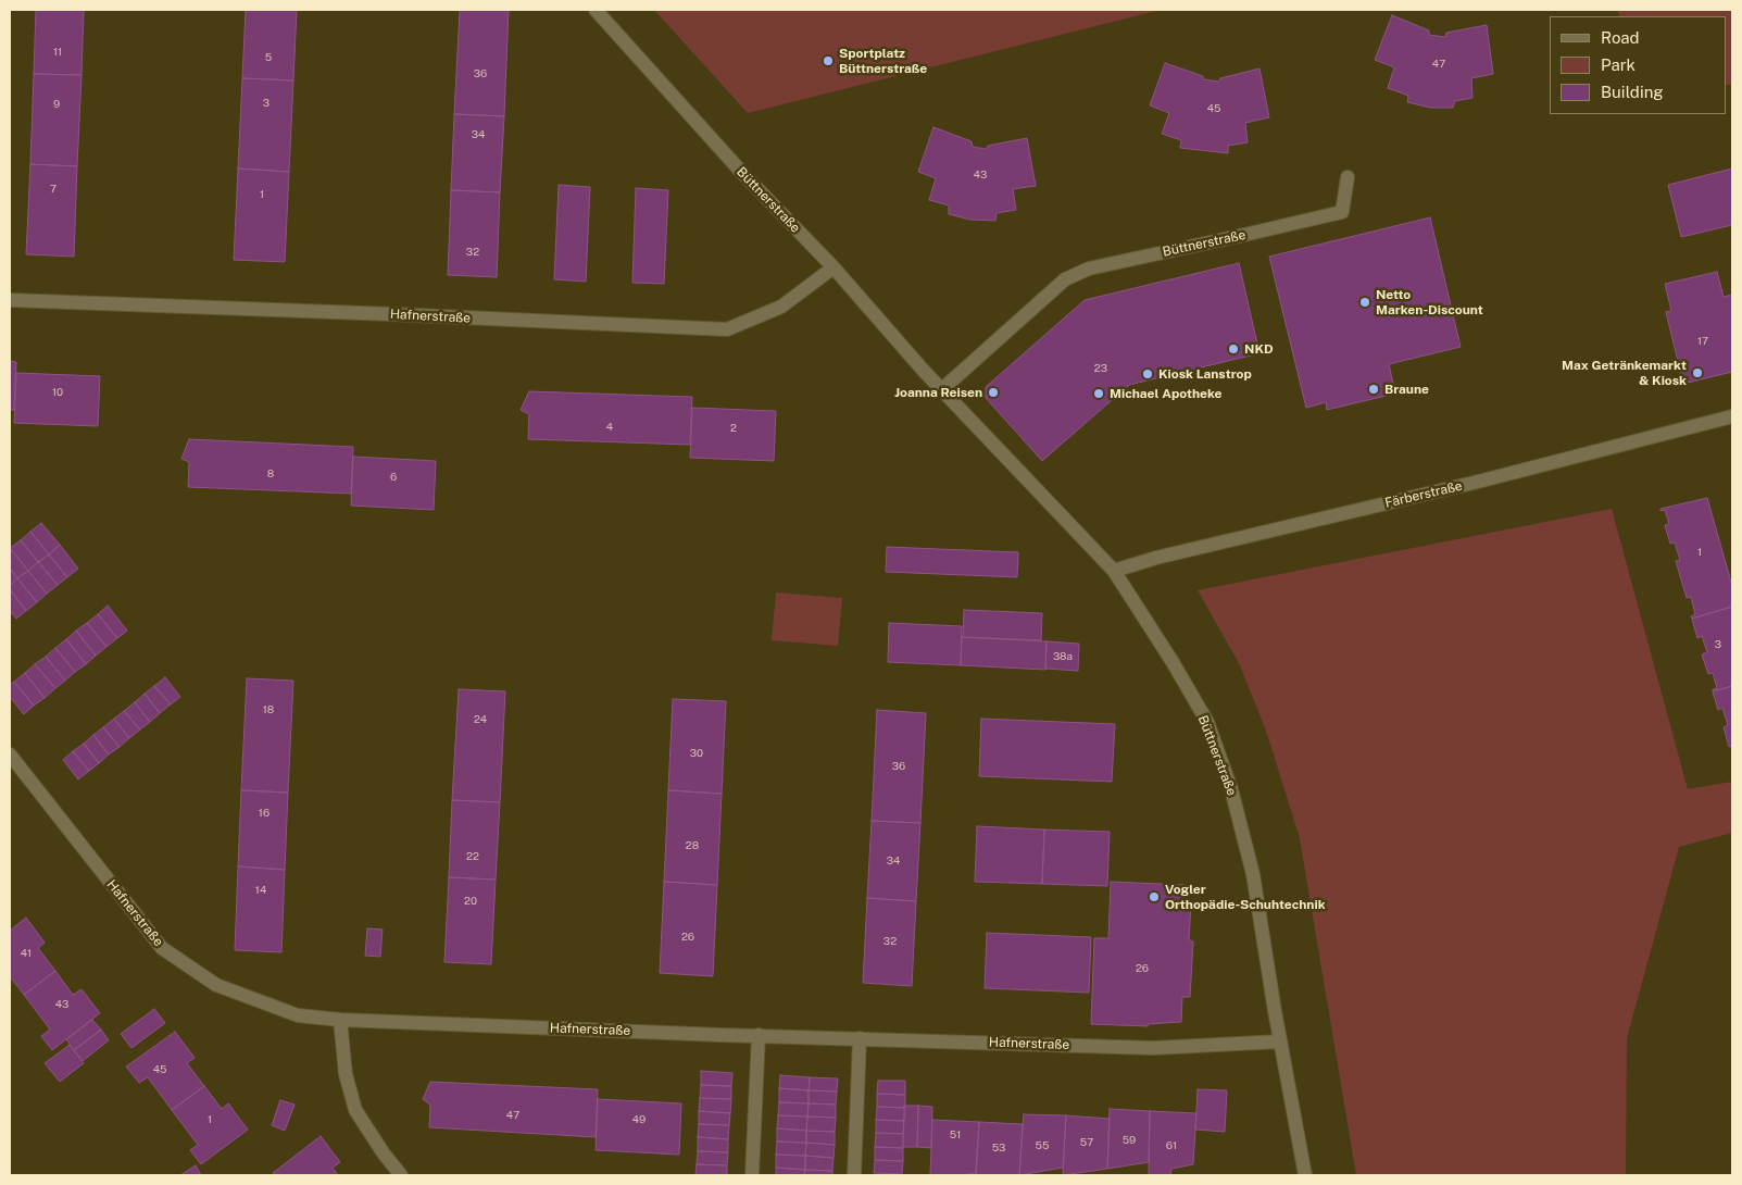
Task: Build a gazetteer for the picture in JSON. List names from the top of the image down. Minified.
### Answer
{"streets":{"street":["Büttnerstraße","Hafnerstraße","Färberstraße"]},"crossings":[["Büttnerstraße","Hafnerstraße"],["Büttnerstraße","Färberstraße"]],"places":["Sportplatz Büttnerstraße","Netto Marken-Discount","NKD","Max Getränkemarkt & Kiosk","Kiosk Lanstrop","Braune","Joanna Reisen","Michael Apotheke","Vogler Orthopädie-Schuhtechnik"],"house_numbers":["11","5","47","36","3","9","45","34","43","7","1","32","17","23","10","4","2","8","6","1","3","38a","18","24","30","36","16","28","22","34","14","20","26","32","41","26","43","45","47","1","49","51","59","57","55","61","53"],"legend":["Road","Park","Building"]}
